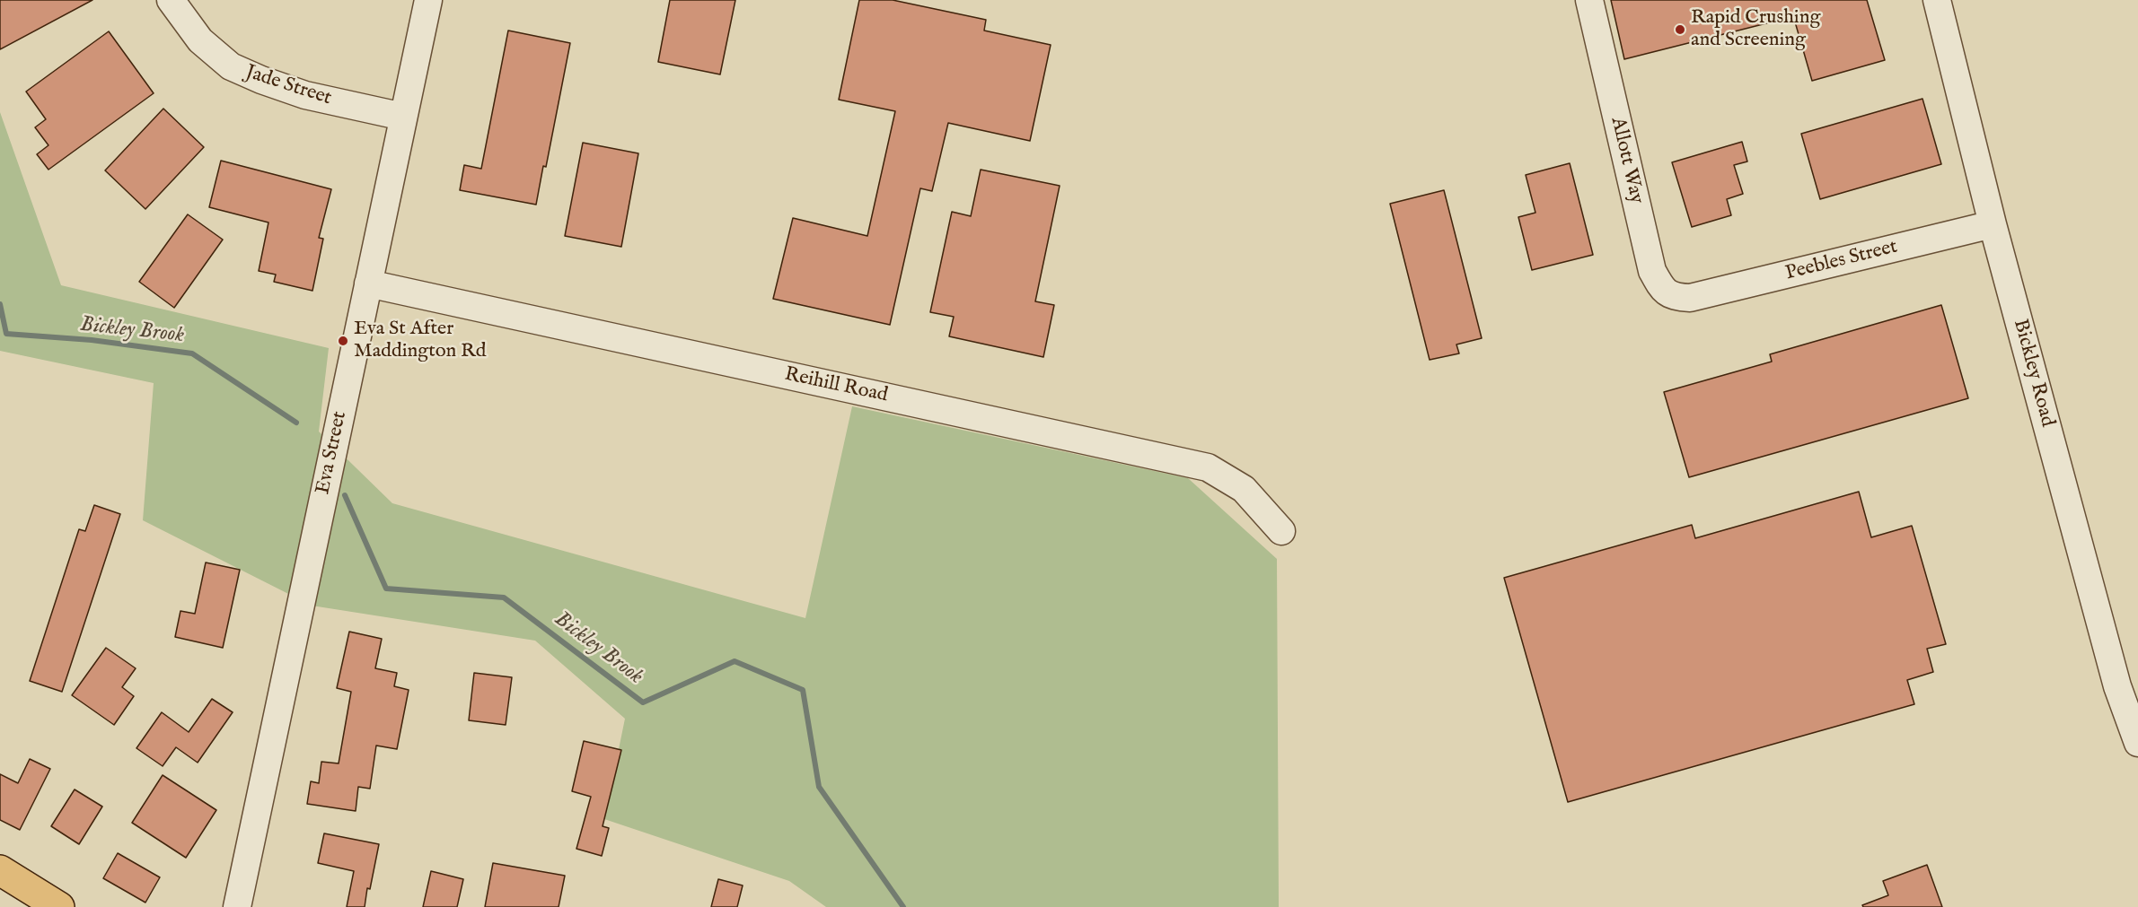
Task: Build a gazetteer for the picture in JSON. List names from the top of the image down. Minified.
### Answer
{"streets":{"street":["Jade Street","Allott Way","Peebles Street","Bickley Road","Reihill Road","Eva Street"]},"crossings":[["Jade Street","Eva Street"],["Allott Way","Peebles Street"],["Peebles Street","Bickley Road"],["Reihill Road","Eva Street"]],"water":["Bickley Brook"],"places":["Rapid Crushing and Screening","Eva St After Maddington Rd"]}
